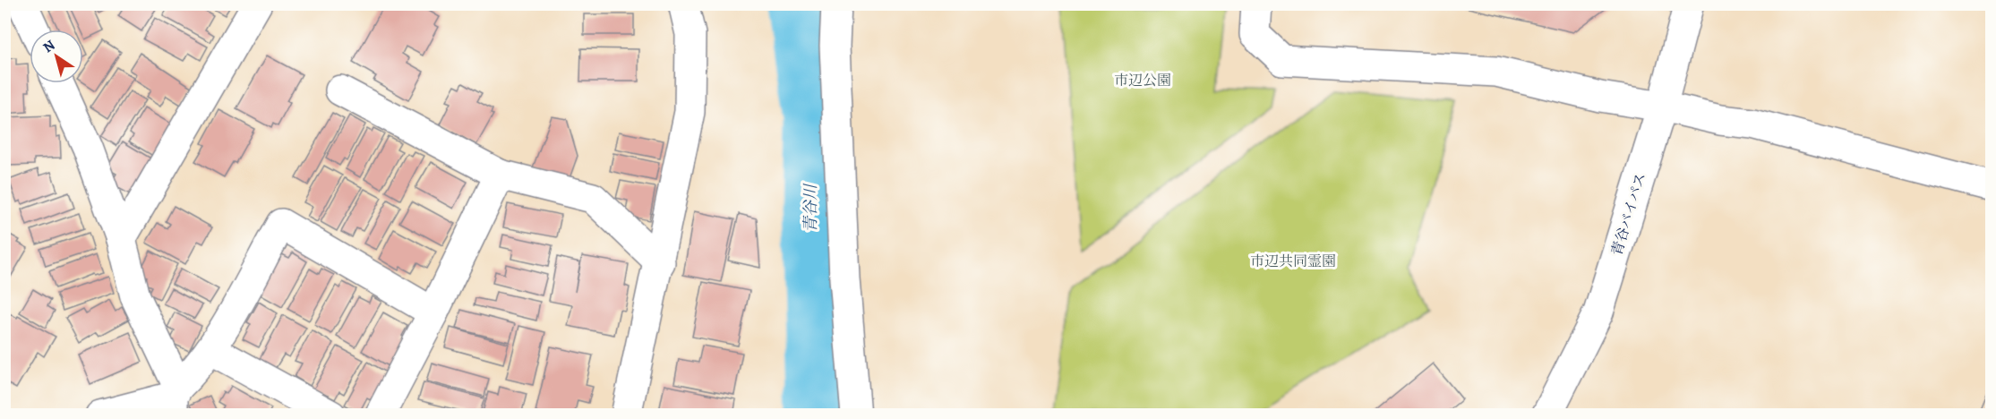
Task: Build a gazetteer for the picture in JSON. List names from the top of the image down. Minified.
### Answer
{"streets":{"main road":["青谷バイパス"]},"water":["青谷川"],"parks":["市辺公園","市辺共同霊園"],"north":"top left"}
